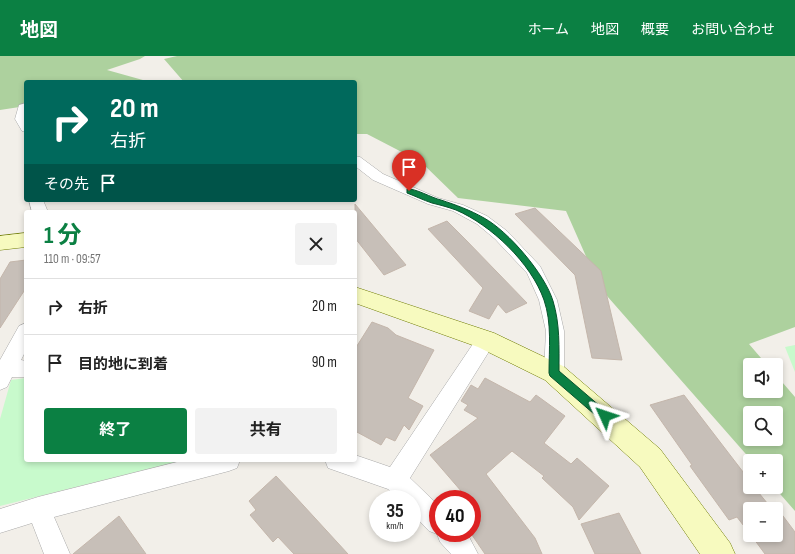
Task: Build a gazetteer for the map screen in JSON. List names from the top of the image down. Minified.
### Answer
{"page":{"header":"地図","nav":["ホーム","地図","概要","お問い合わせ"],"turn":["20 m","右折"],"then":"その先","heading":["1 分","110 m · 09:57"],"list":[{"name":"右折","value":"20 m"},{"name":"目的地に到着","value":"90 m"}],"map_buttons":["+","−"],"buttons":["終了","共有"],"speed":"35 km/h","limit":"40"}}
